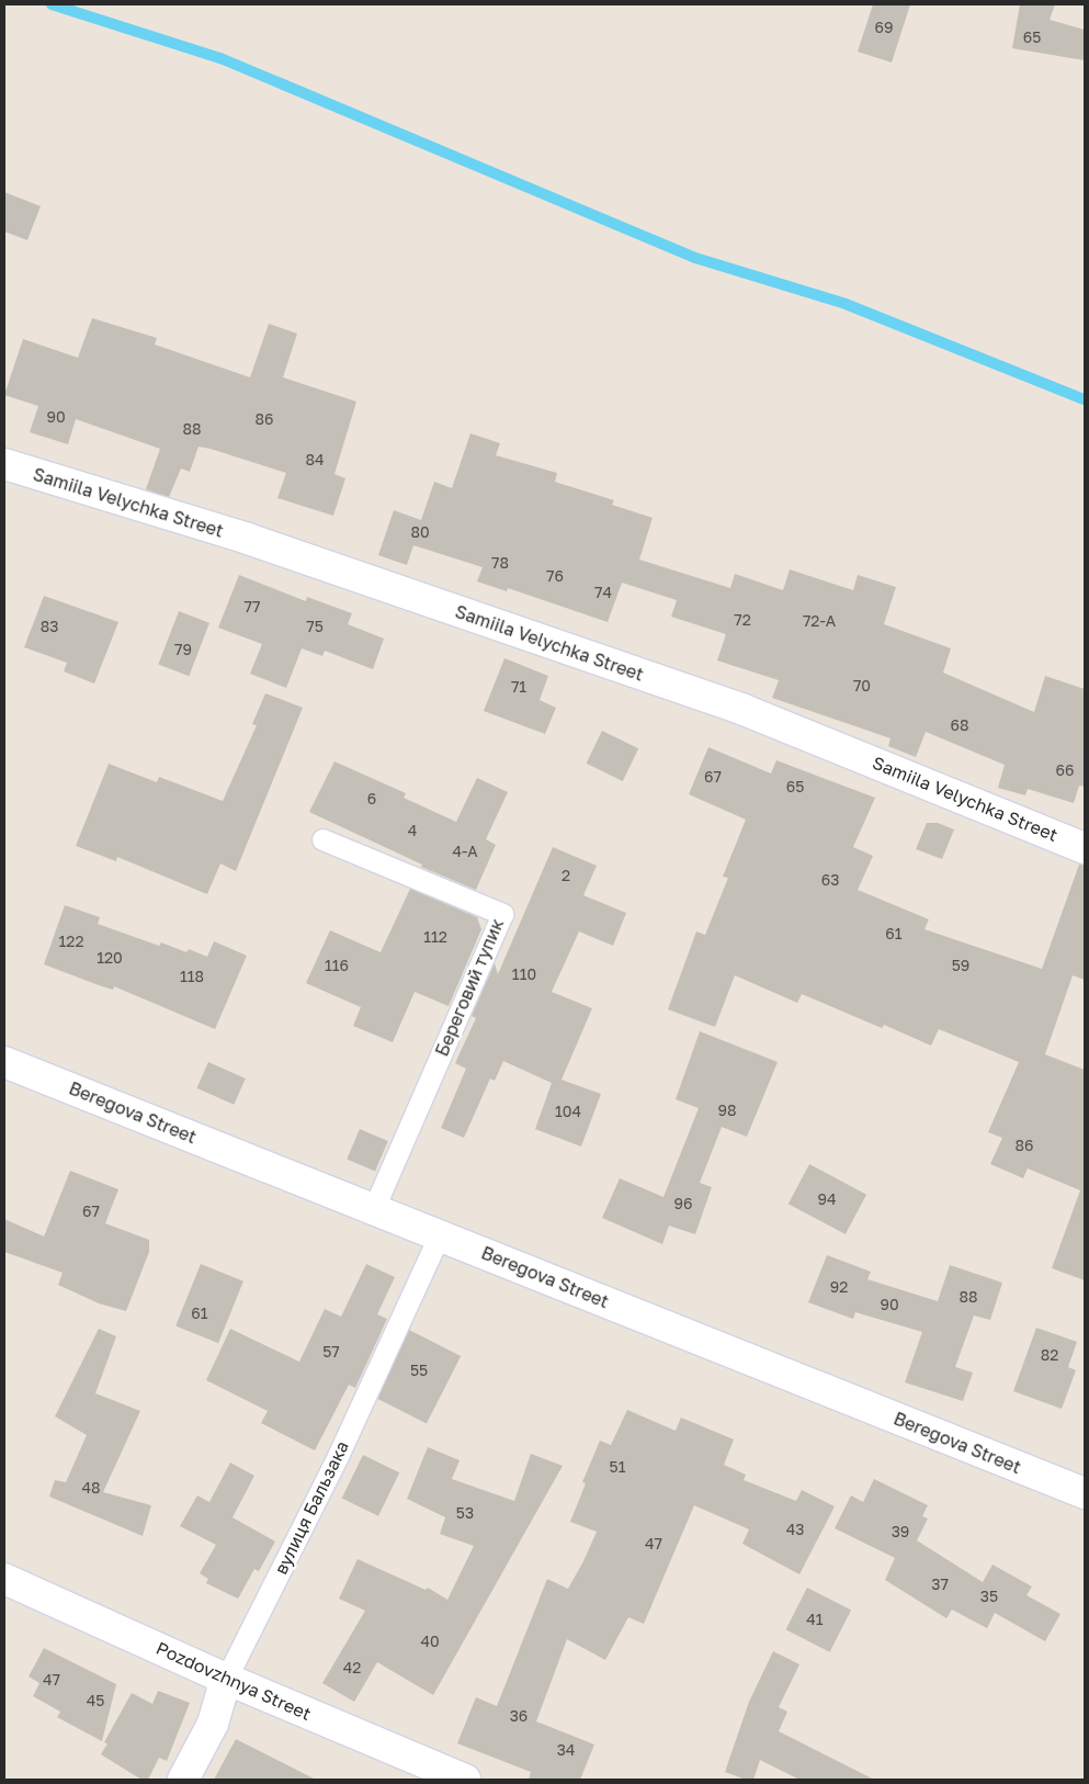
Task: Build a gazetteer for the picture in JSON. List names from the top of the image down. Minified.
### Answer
{"streets":{"street":["Samiila Velychka Street","Beregova Street","вулиця Бальзака","Pozdovzhnya Street"],"lane":["Береговий тупик"]},"crossings":[["Береговий тупик","Beregova Street"],["Beregova Street","вулиця Бальзака"],["вулиця Бальзака","Pozdovzhnya Street"]],"house_numbers":["69","65","90","86","88","84","80","78","76","74","77","72","72-А","83","75","79","70","71","68","66","67","65","6","4","4-А","2","63","61","112","122","120","116","59","110","118","98","104","86","94","96","67","92","88","90","61","57","82","55","51","48","53","43","39","47","37","35","41","40","42","47","45","36","34"]}
